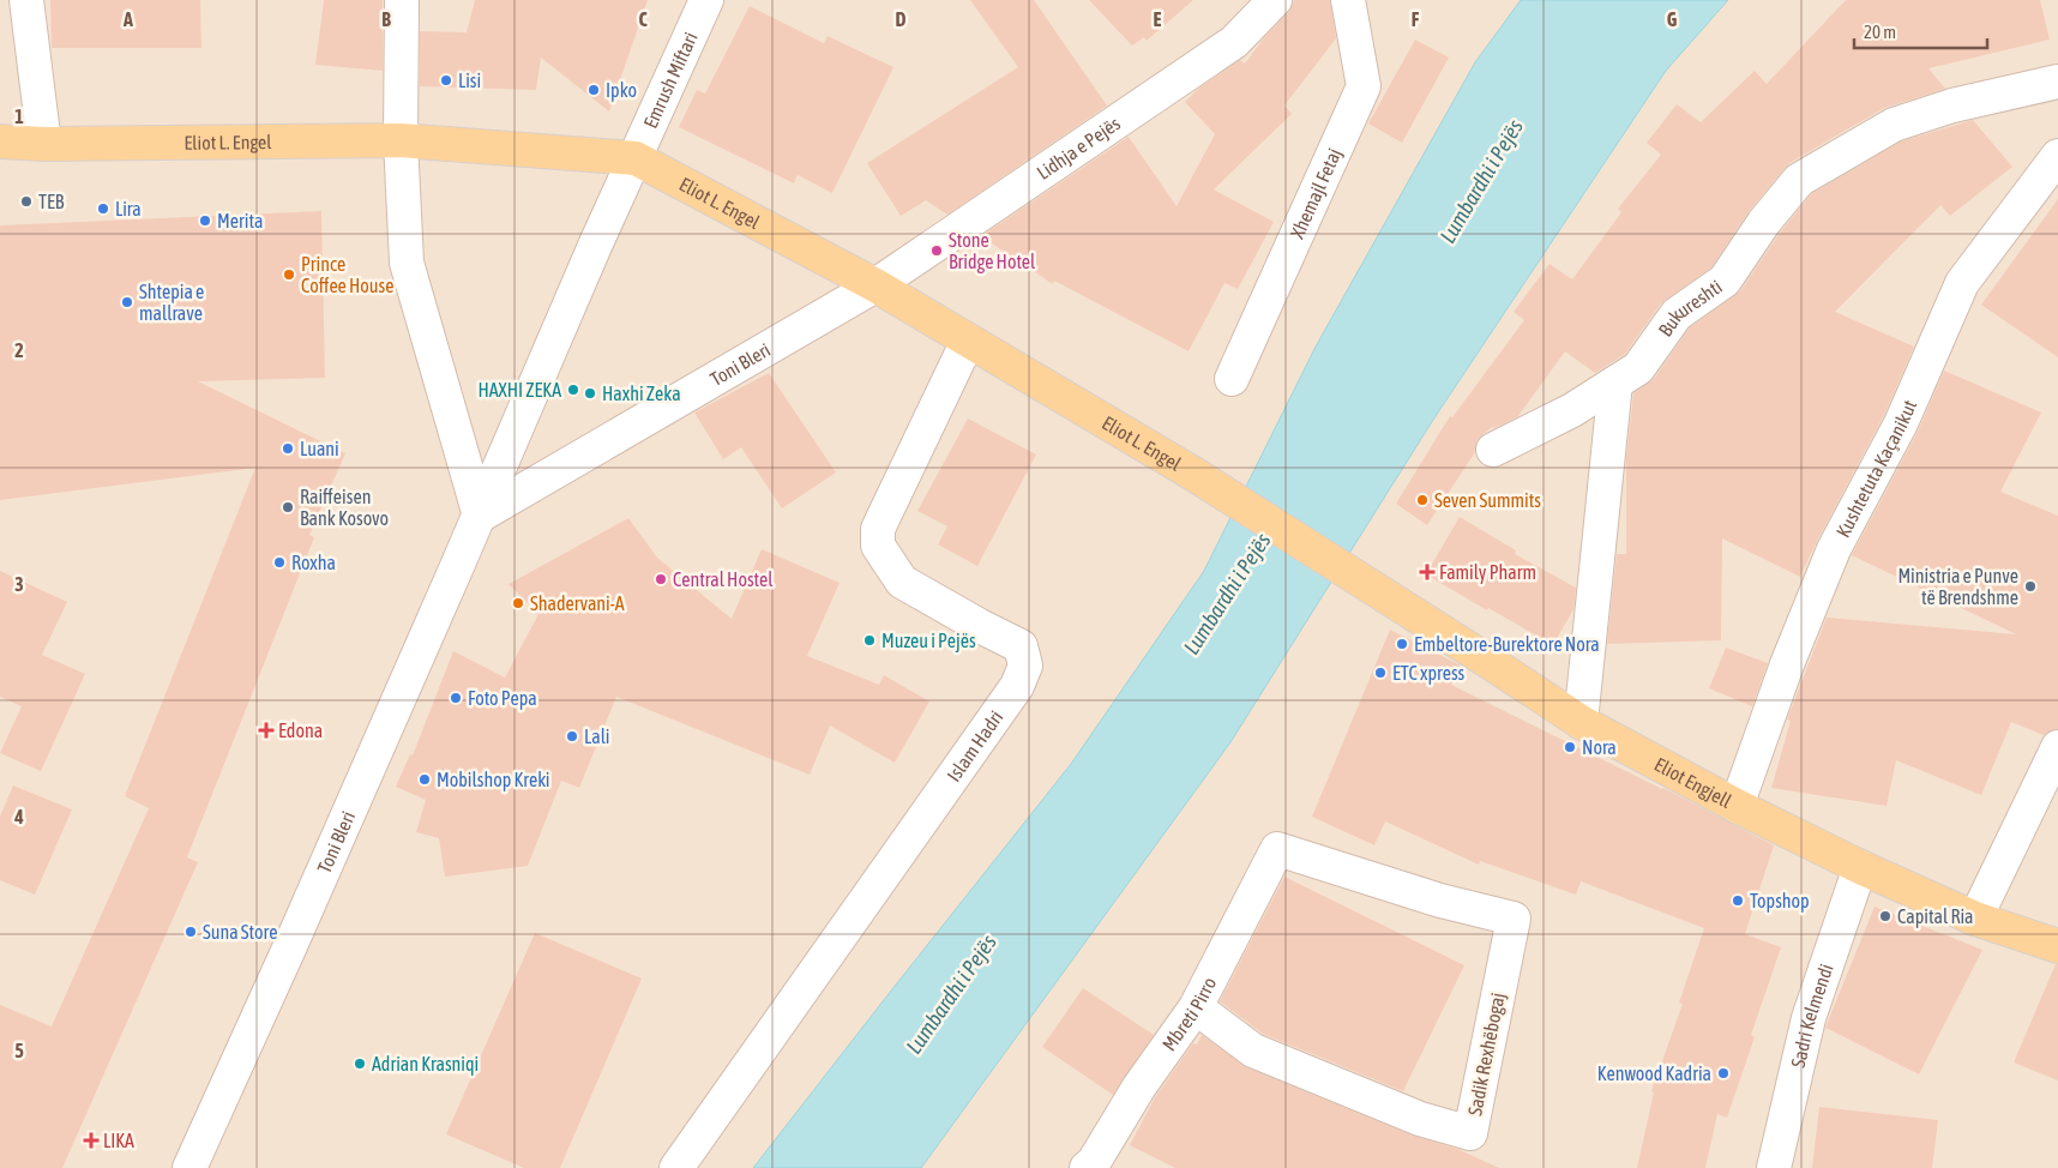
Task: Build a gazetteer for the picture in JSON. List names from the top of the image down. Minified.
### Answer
{"streets":{"main road":["Eliot L. Engel","Eliot Engjell"],"street":["Emrush Miftari","Lidhja e Pejës","Xhemajl Fetaj","Bukureshti","Toni Bleri","Kushtetuta Kaçanikut","Islam Hadri","Mbreti Pirro","Sadri Kelmendi","Sadik Rexhëbogaj"]},"crossings":[["Emrush Miftari","Eliot L. Engel"],["Emrush Miftari","Toni Bleri"],["Eliot L. Engel","Lidhja e Pejës"],["Eliot L. Engel","Toni Bleri"],["Eliot L. Engel","Islam Hadri"],["Eliot L. Engel","Eliot Engjell"],["Lidhja e Pejës","Toni Bleri"],["Kushtetuta Kaçanikut","Eliot Engjell"],["Eliot Engjell","Sadri Kelmendi"],["Mbreti Pirro","Sadik Rexhëbogaj"]],"water":["Lumbardhi i Pejës"],"places":{"other":["Lisi","Ipko","TEB","Lira","Merita","Stone Bridge Hotel","Prince Coffee House","Shtepia e mallrave","HAXHI ZEKA","Haxhi Zeka","Luani","Seven Summits","Raiffeisen Bank Kosovo","Roxha","Central Hostel","Ministria e Punve të Brendshme","Shadervani-A","Muzeu i Pejës","Embeltore-Burektore Nora","ETC xpress","Foto Pepa","Lali","Nora","Mobilshop Kreki","Topshop","Capital Ria","Suna Store","Adrian Krasniqi","Kenwood Kadria"],"health":["Family Pharm","Edona","LIKA"]},"scale_bar":"20 m","grid":{"columns":["A","B","C","D","E","F","G"],"rows":["1","2","3","4","5"]}}
